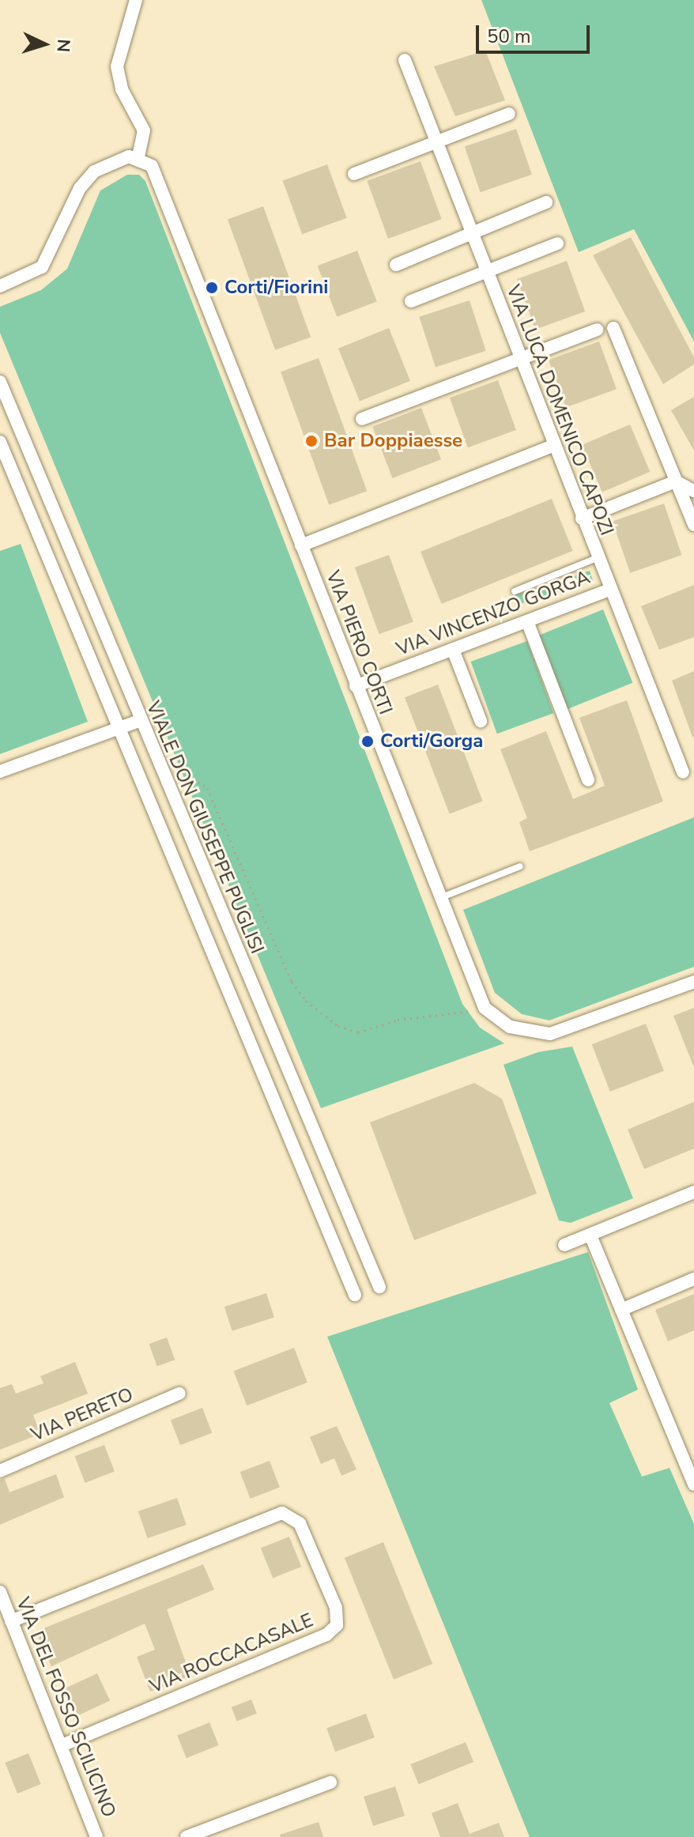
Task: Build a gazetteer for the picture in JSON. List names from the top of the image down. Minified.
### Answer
{"streets":{"street":["VIA LUCA DOMENICO CAPOZI","VIA VINCENZO GORGA","VIA PIERO CORTI","VIALE DON GIUSEPPE PUGLISI","VIA PERETO","VIA ROCCACASALE","VIA DEL FOSSO SCILICINO"]},"crossings":[["VIA LUCA DOMENICO CAPOZI","VIA VINCENZO GORGA"],["VIA VINCENZO GORGA","VIA PIERO CORTI"],["VIA ROCCACASALE","VIA DEL FOSSO SCILICINO"]],"places":["Corti/Fiorini","Bar Doppiaesse","Corti/Gorga"],"scale_bar":"50 m","north":"right"}
